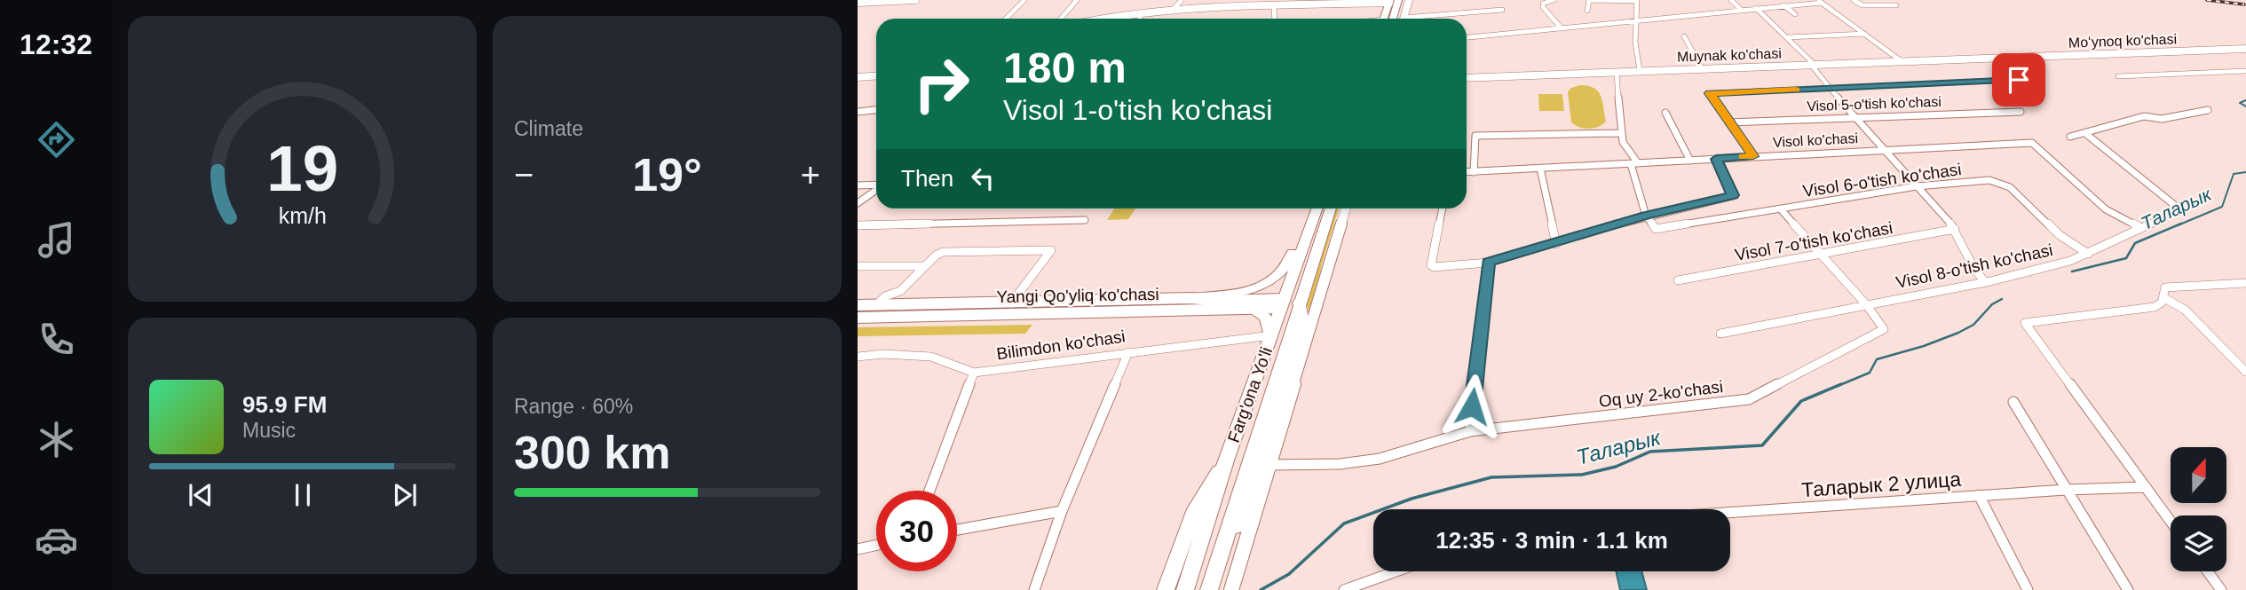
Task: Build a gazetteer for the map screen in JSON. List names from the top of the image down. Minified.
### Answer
{"streets":{"main road":["Farg'ona Yo'li"],"street":["Moʻynoq ko'chasi","Muynak ko'chasi","Visol 5-o'tish ko'chasi","Visol ko'chasi","Visol 6-o'tish ko'chasi","Visol 7-o'tish ko'chasi","Visol 8-o'tish ko'chasi","Yangi Qo'yliq ko'chasi","Bilimdon ko'chasi","Oq uy 2-ko'chasi","Таларык 2 улица"]},"crossings":[["Moʻynoq ko'chasi","Muynak ko'chasi"],["Visol ko'chasi","Visol 8-o'tish ko'chasi"],["Visol 6-o'tish ko'chasi","Visol 8-o'tish ko'chasi"],["Visol 6-o'tish ko'chasi","Oq uy 2-ko'chasi"],["Visol 7-o'tish ko'chasi","Oq uy 2-ko'chasi"],["Visol 8-o'tish ko'chasi","Oq uy 2-ko'chasi"],["Yangi Qo'yliq ko'chasi","Farg'ona Yo'li"],["Bilimdon ko'chasi","Farg'ona Yo'li"]],"water":["Таларык"],"north":"top","page":{"tabs":"12:32","tile":["Climate",["Range · 60%","300 km"]],"turn":["180 m","Visol 1-o'tish ko'chasi"],"then":"Then","heat":["−","19°","+"],"song":["95.9 FM","Music"],"limit":"30","trip":"12:35 · 3 min · 1.1 km","gauge":["19","km/h"]}}
